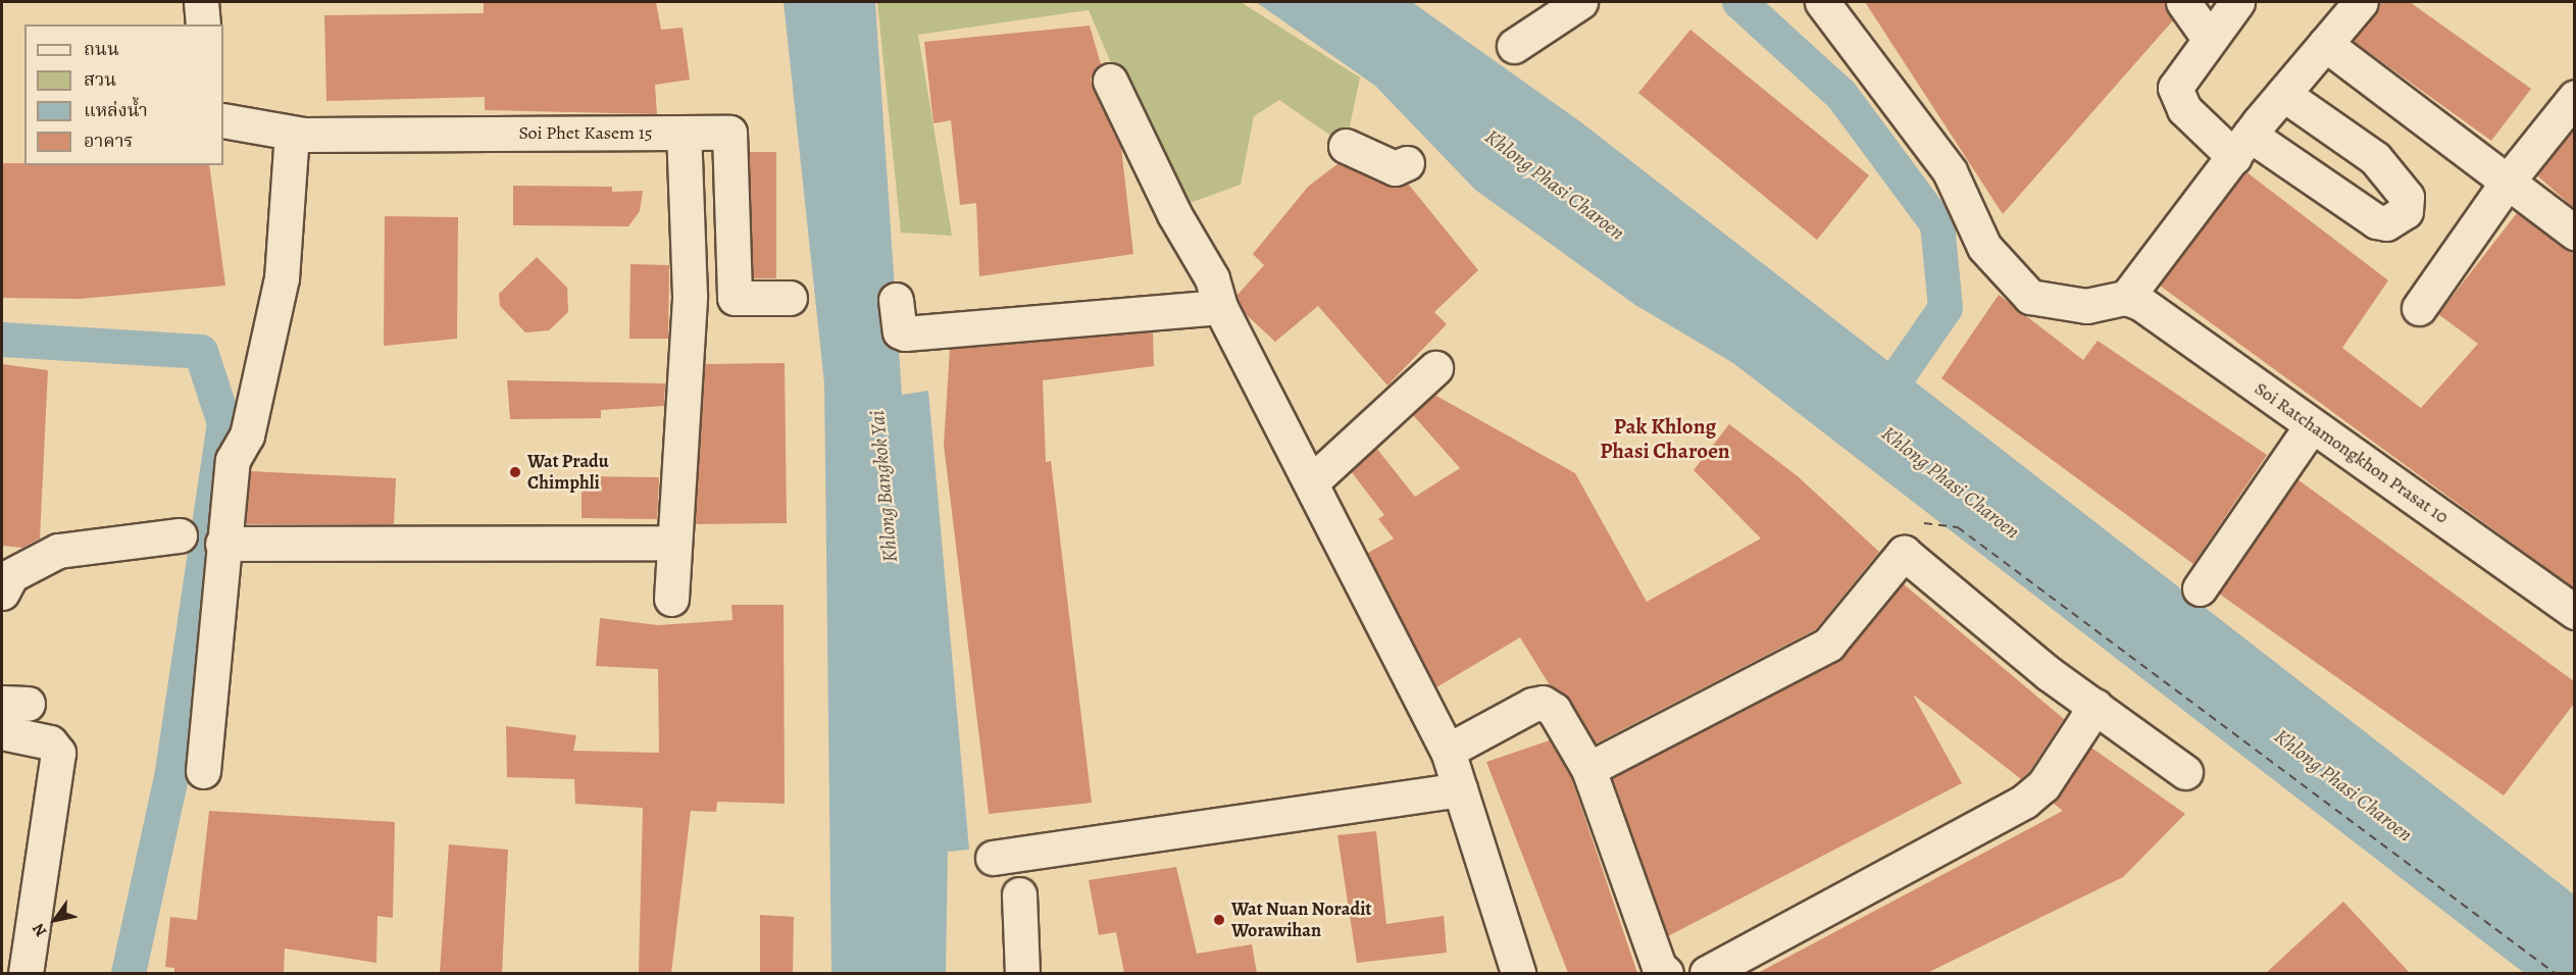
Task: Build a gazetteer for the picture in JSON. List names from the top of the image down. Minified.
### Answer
{"streets":{"street":["Soi Phet Kasem 15","Soi Ratchamongkhon Prasat 10"]},"districts":["Pak Khlong Phasi Charoen"],"water":["Khlong Phasi Charoen","Khlong Bangkok Yai"],"places":["Wat Pradu Chimphli","Wat Nuan Noradit Worawihan"],"legend":["ถนน","สวน","แหล่งน้ำ","อาคาร"],"north":"bottom left"}
